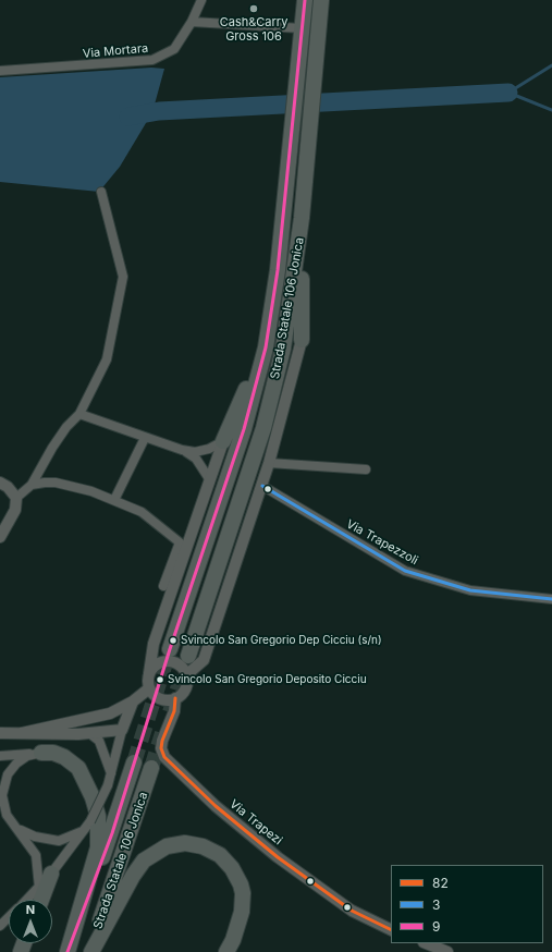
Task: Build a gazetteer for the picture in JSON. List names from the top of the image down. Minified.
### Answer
{"streets":{"highway":["Strada Statale 106 Jonica"],"street":["Via Mortara","Via Trapezzoli","Via Trapezi"]},"places":["Cash&Carry Gross 106","Svincolo San Gregorio Dep Cicciu (s/n)","Svincolo San Gregorio Deposito Cicciu"],"lines":["transit line 9","transit line 3","transit line 82"],"legend":["82","3","9"],"north":"top"}
